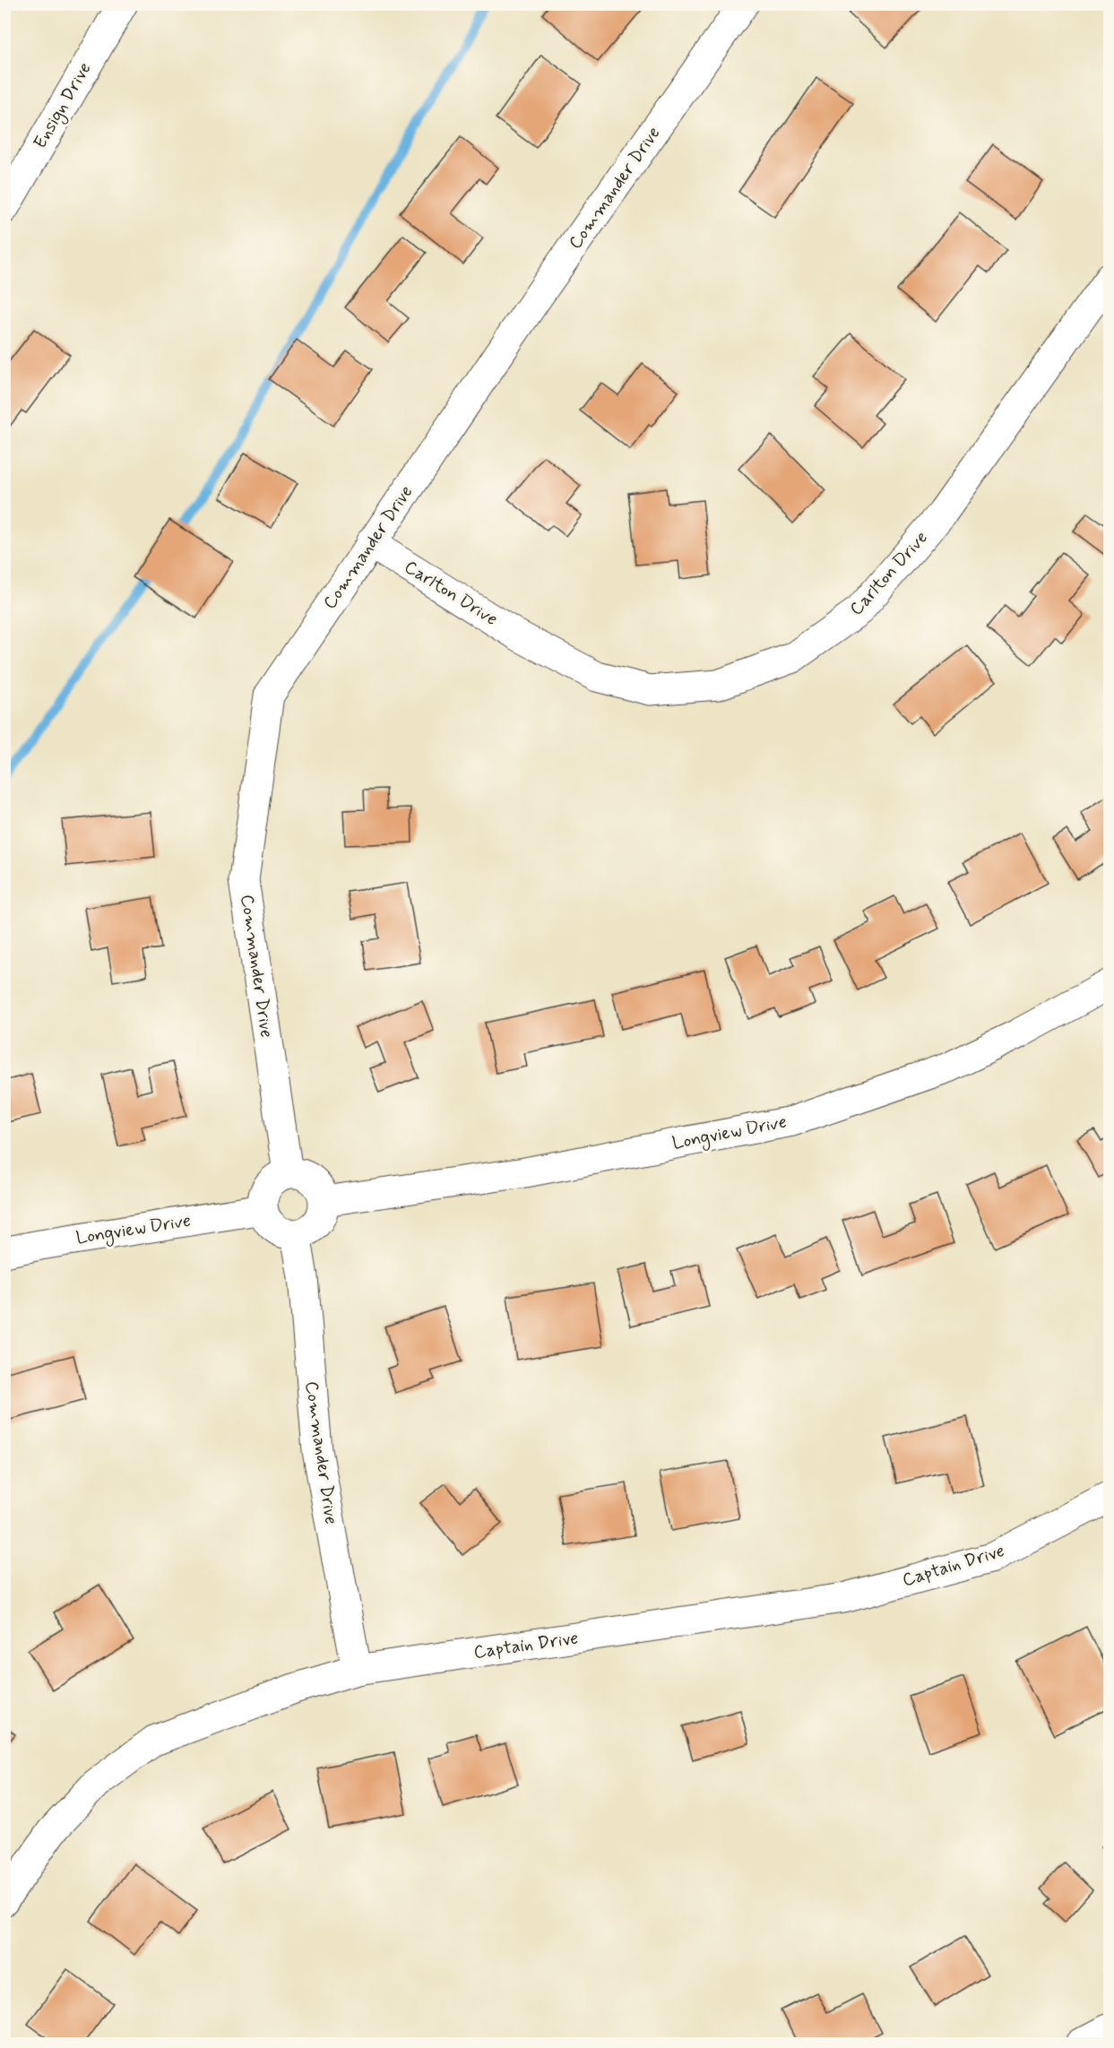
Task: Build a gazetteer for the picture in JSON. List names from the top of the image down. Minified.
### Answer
{"streets":{"street":["Ensign Drive","Commander Drive","Carlton Drive","Longview Drive","Captain Drive"]},"crossings":[["Commander Drive","Carlton Drive"],["Commander Drive","Longview Drive"],["Commander Drive","Captain Drive"]]}
